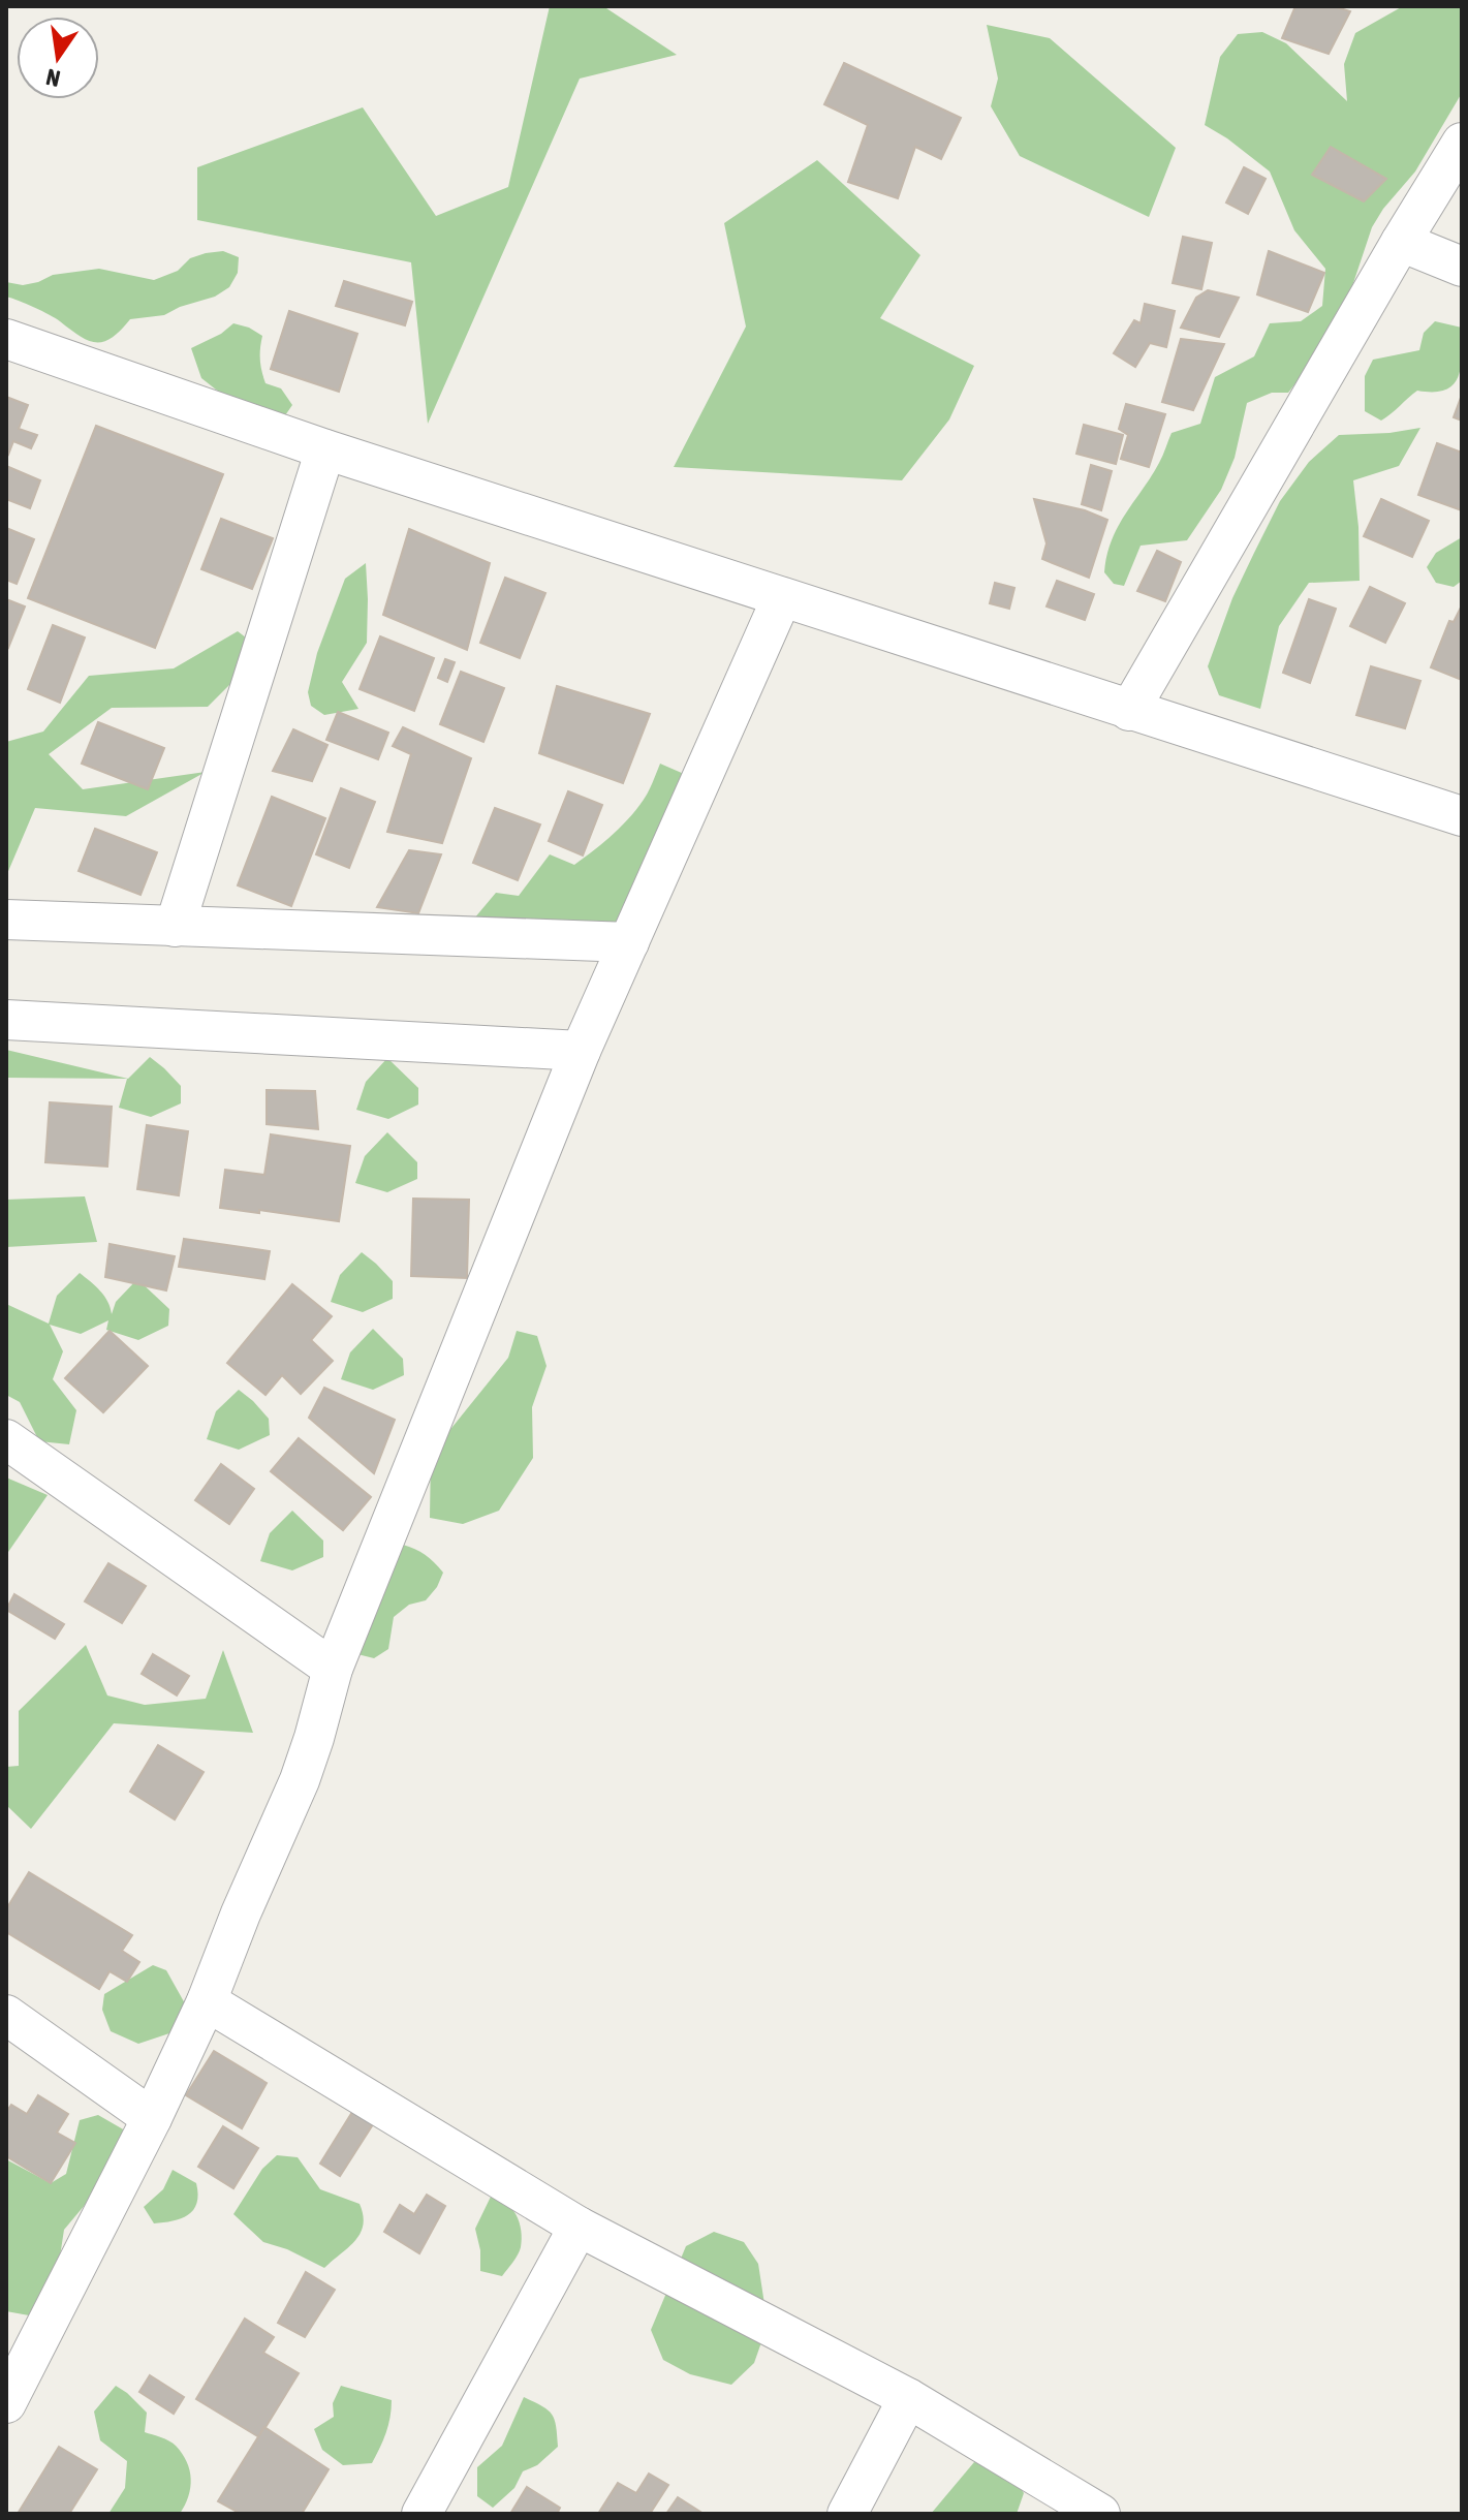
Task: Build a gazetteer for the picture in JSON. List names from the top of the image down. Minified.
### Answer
{"north":"bottom"}
